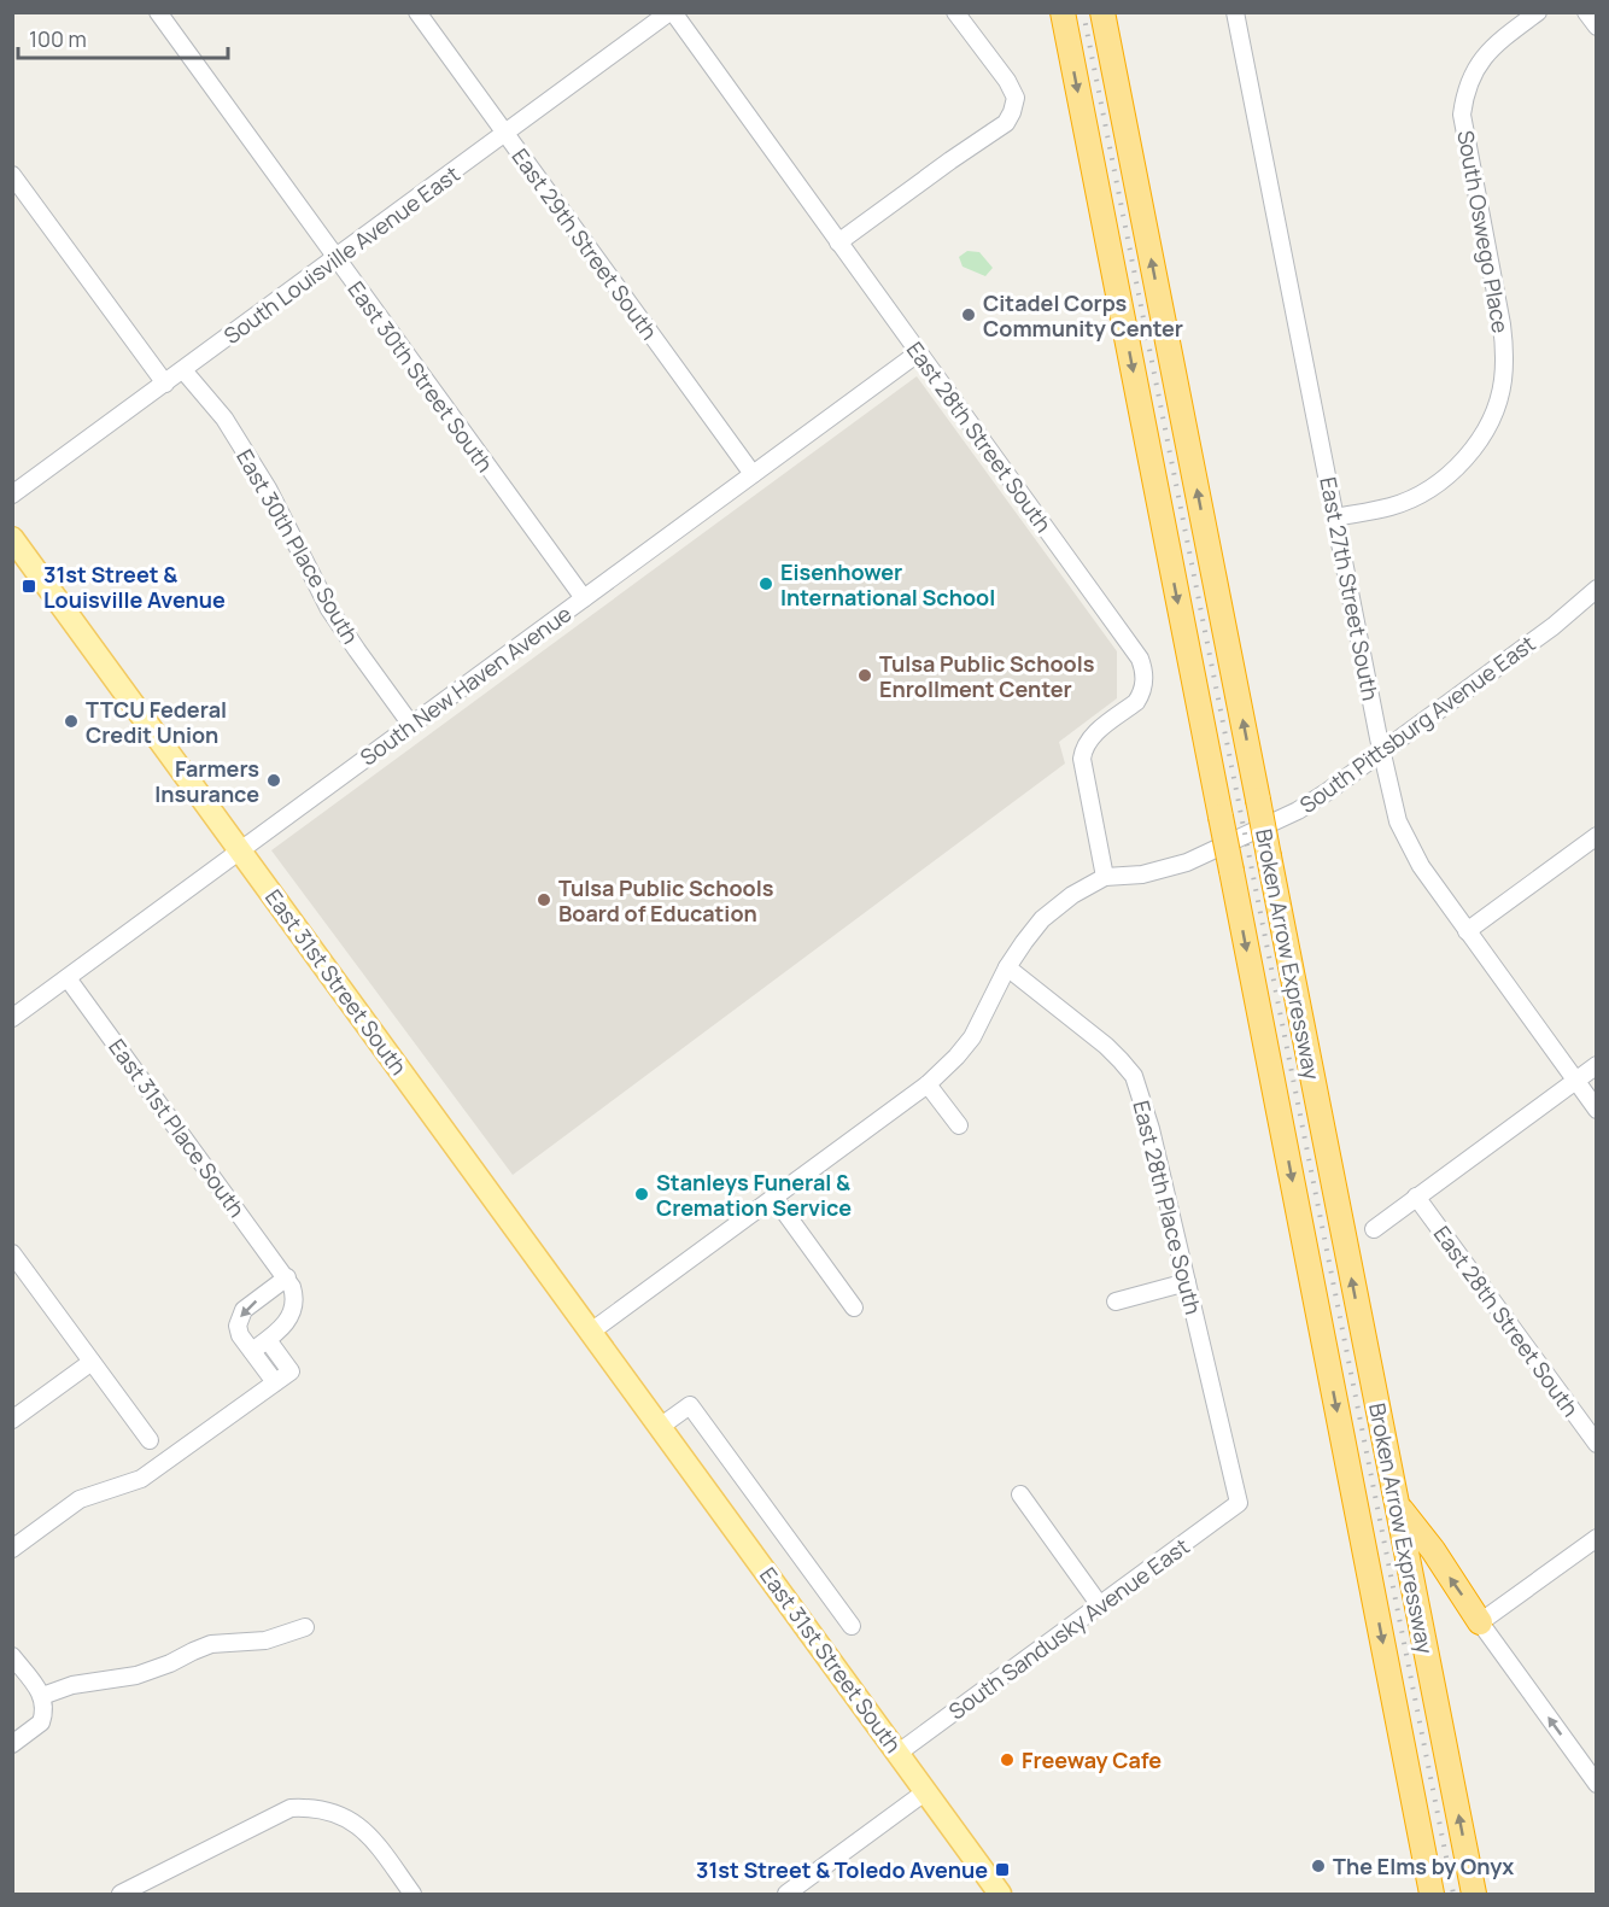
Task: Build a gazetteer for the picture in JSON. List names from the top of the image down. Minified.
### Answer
{"streets":{"highway":["Broken Arrow Expressway"],"main road":["East 31st Street South"],"street":["South Oswego Place","East 29th Street South","South Louisville Avenue East","East 30th Street South","East 28th Street South","East 30th Place South","East 27th Street South","South New Haven Avenue","South Pittsburg Avenue East","East 31st Place South","East 28th Place South","South Sandusky Avenue East"]},"crossings":[["South Oswego Place","East 27th Street South"],["East 29th Street South","South Louisville Avenue East"],["East 29th Street South","South New Haven Avenue"],["South Louisville Avenue East","East 30th Street South"],["South Louisville Avenue East","East 28th Street South"],["South Louisville Avenue East","East 30th Place South"],["East 30th Street South","South New Haven Avenue"],["East 28th Street South","South New Haven Avenue"],["East 28th Street South","South Pittsburg Avenue East"],["East 30th Place South","South New Haven Avenue"],["East 27th Street South","South Pittsburg Avenue East"],["South New Haven Avenue","East 31st Street South"],["South New Haven Avenue","East 31st Place South"],["South Pittsburg Avenue East","East 31st Street South"],["South Pittsburg Avenue East","East 28th Place South"],["East 31st Street South","South Sandusky Avenue East"],["East 28th Place South","South Sandusky Avenue East"]],"places":{"other":["Citadel Corps Community Center","Eisenhower International School","Tulsa Public Schools Enrollment Center","TTCU Federal Credit Union","Farmers Insurance","Tulsa Public Schools Board of Education","Stanleys Funeral & Cremation Service","Freeway Cafe","The Elms by Onyx"],"transit":["31st Street & Louisville Avenue","31st Street & Toledo Avenue"]},"scale_bar":"100 m"}
